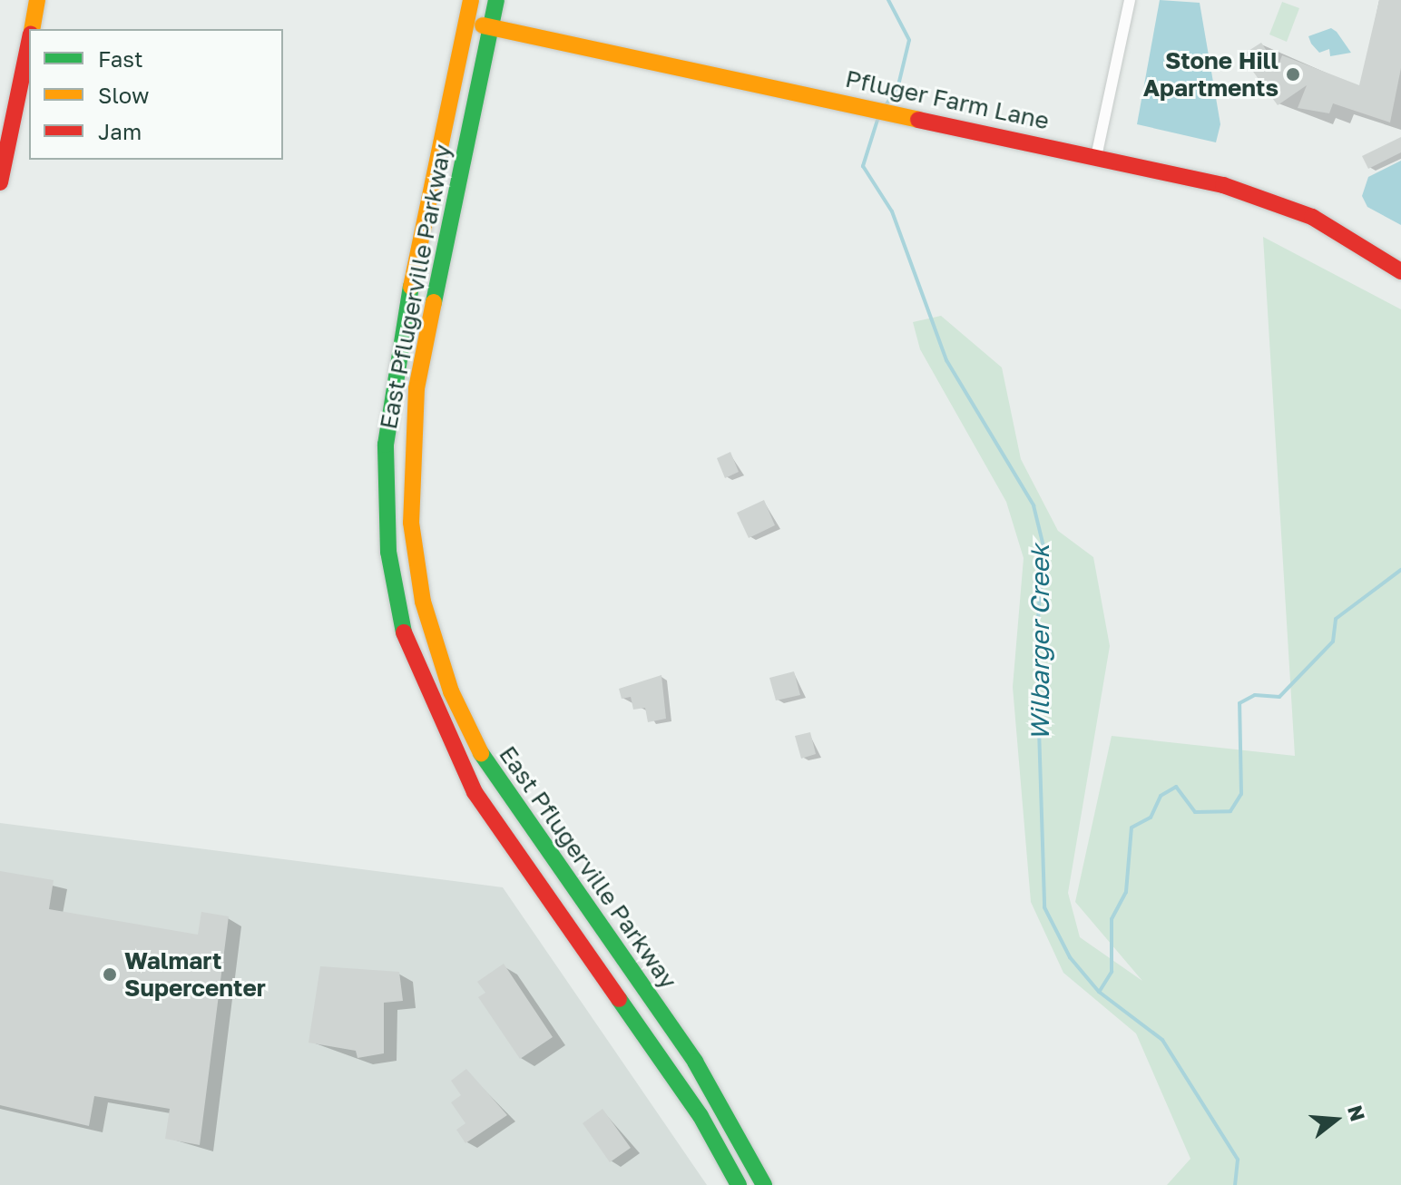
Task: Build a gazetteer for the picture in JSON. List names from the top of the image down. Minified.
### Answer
{"streets":{"main road":["Pfluger Farm Lane","East Pflugerville Parkway"]},"crossings":[["Pfluger Farm Lane","East Pflugerville Parkway"]],"water":["Wilbarger Creek"],"places":["Stone Hill Apartments","Walmart Supercenter"],"legend":["Fast","Slow","Jam"],"north":"right"}
